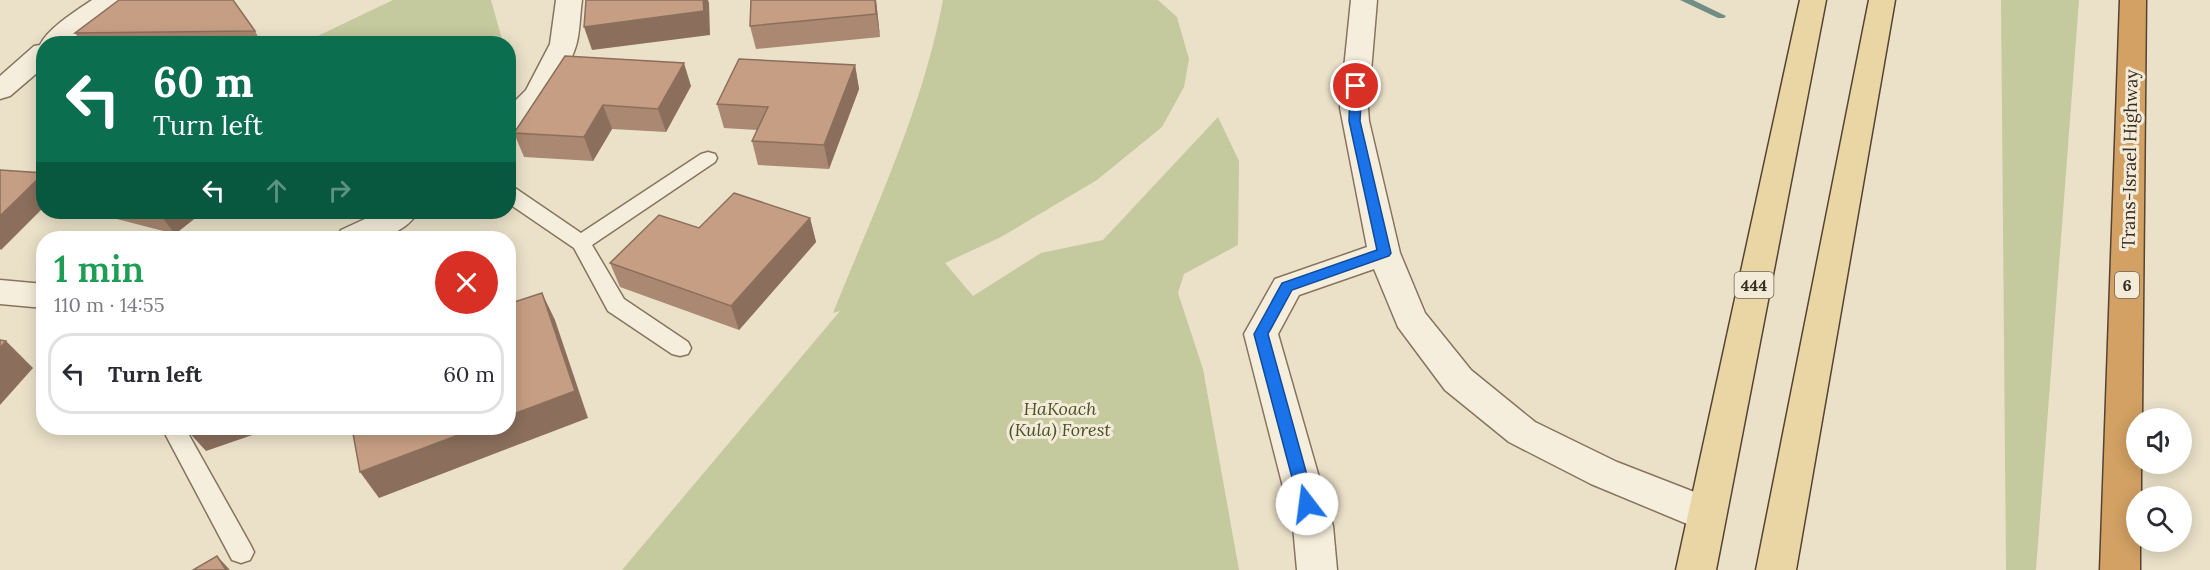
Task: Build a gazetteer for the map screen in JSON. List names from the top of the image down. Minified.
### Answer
{"streets":{"highway":["Trans-Israel Highway","6"],"main road":["444"]},"parks":["HaKoach (Kula) Forest"],"page":{"turn":["60 m","Turn left"],"heading":["1 min","110 m · 14:55"],"list":[{"name":"Turn left","value":"60 m"}]}}
